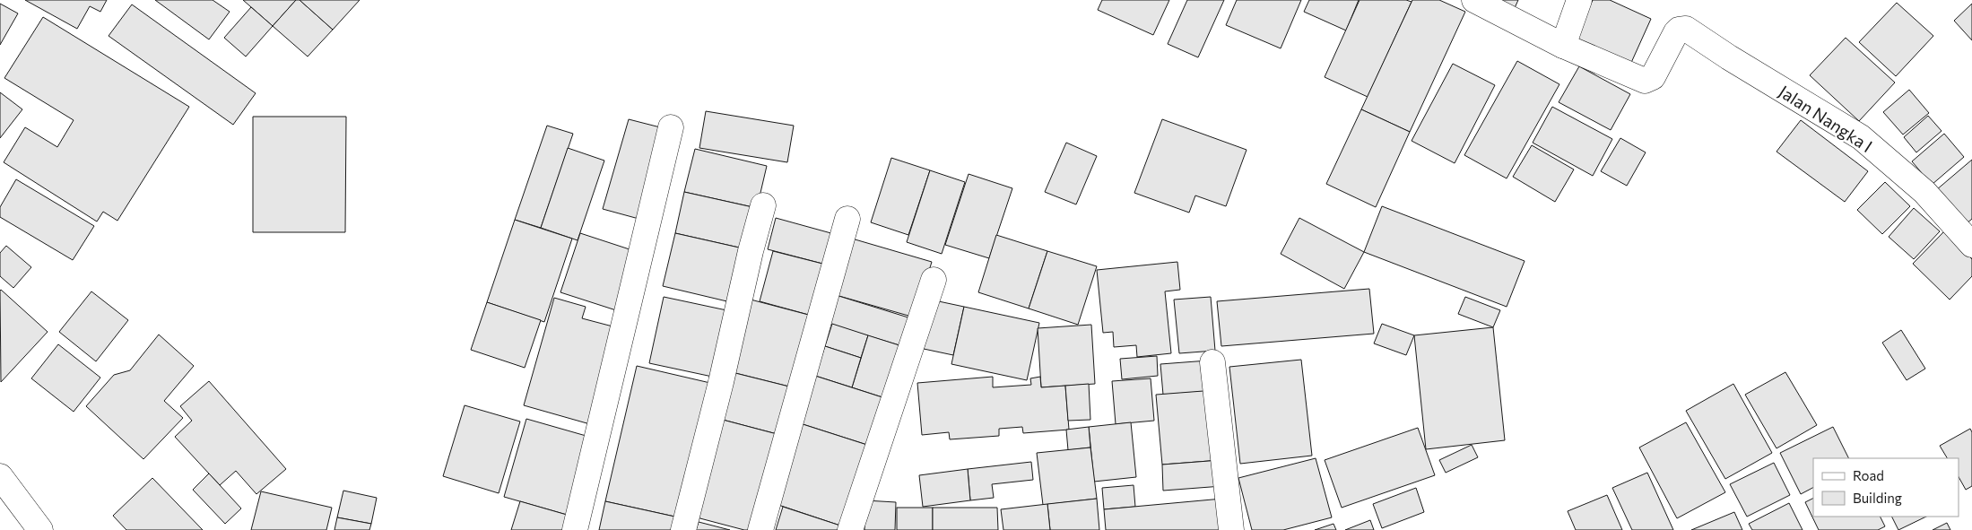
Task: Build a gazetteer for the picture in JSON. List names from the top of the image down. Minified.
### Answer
{"streets":{"street":["Jalan Nangka I"]},"legend":["Road","Building"]}
